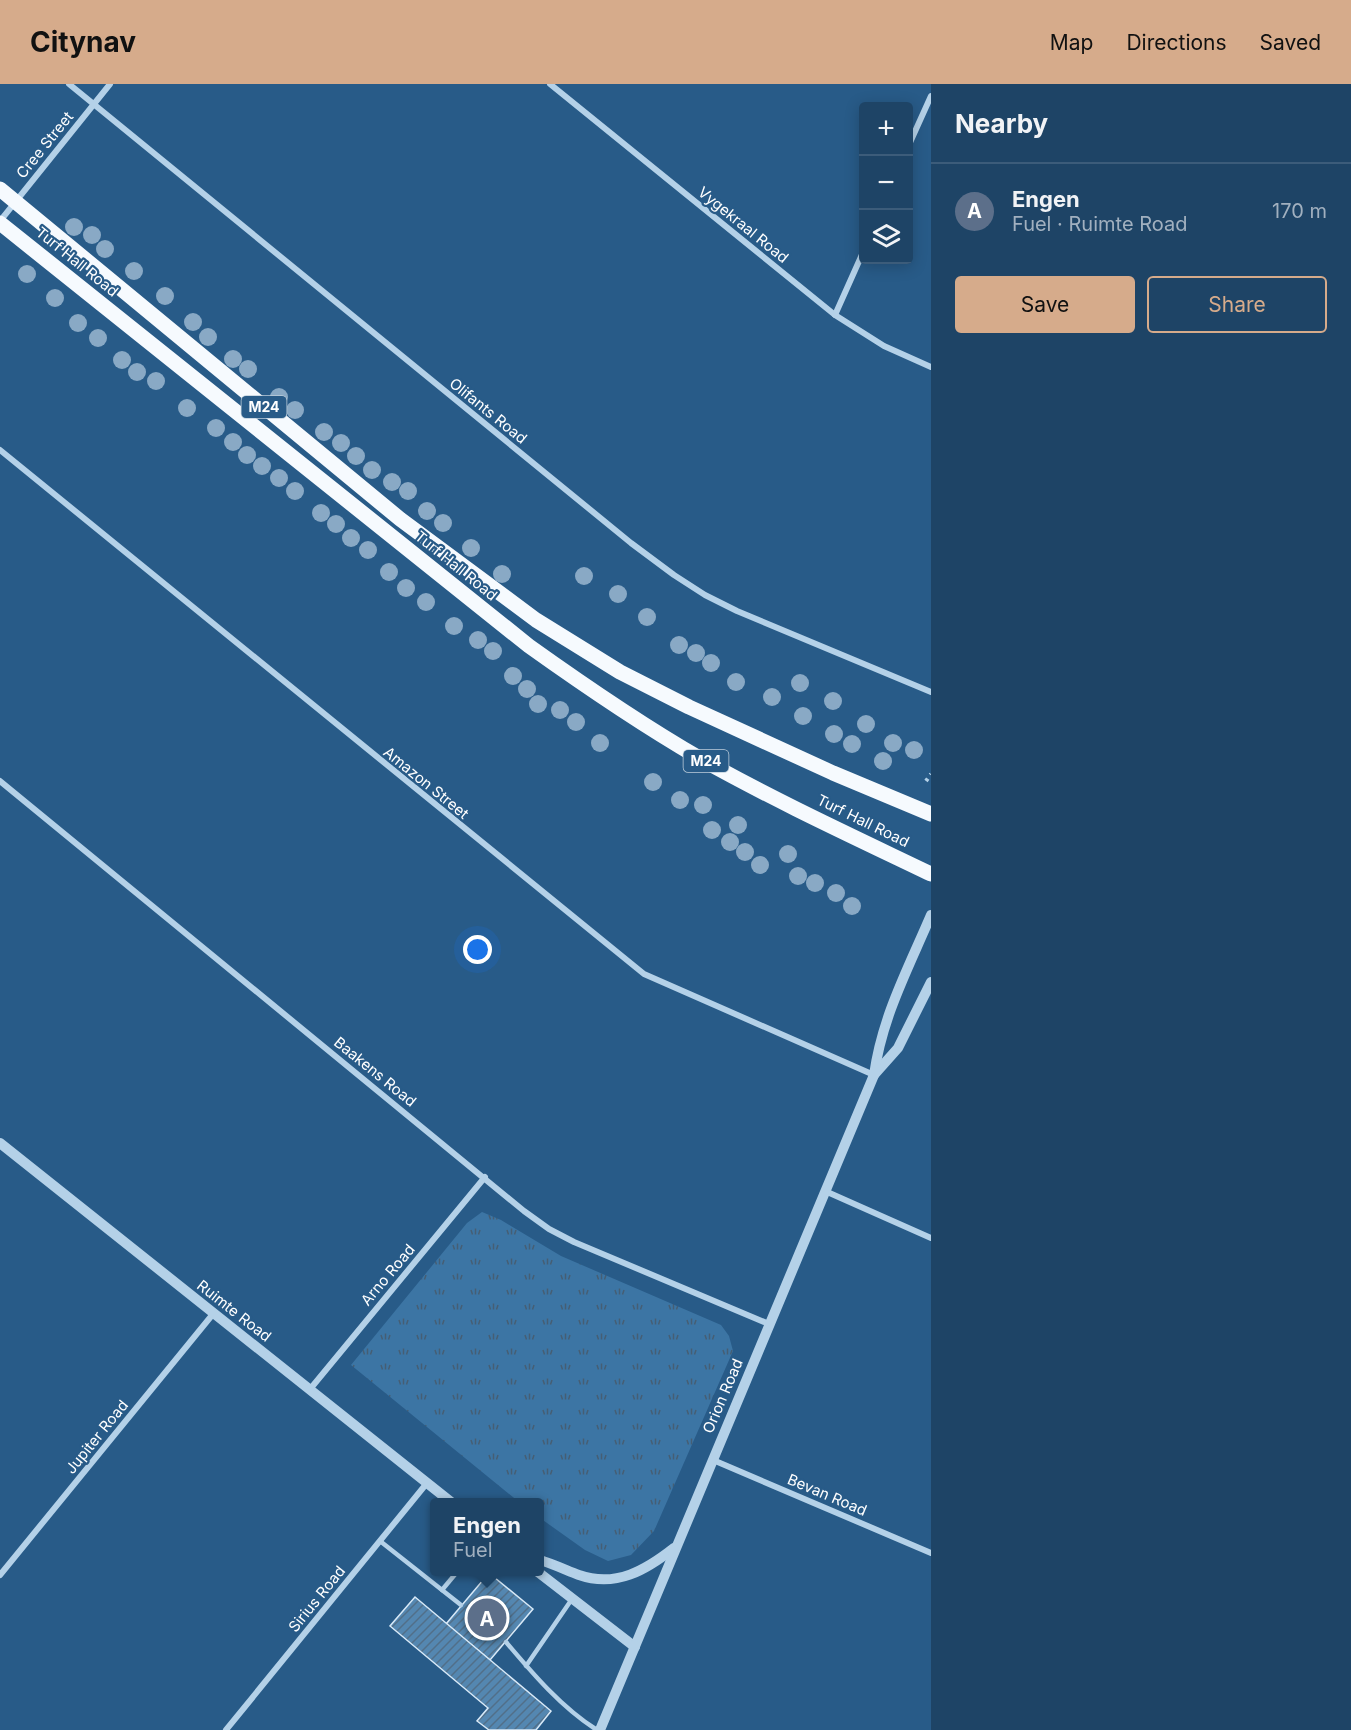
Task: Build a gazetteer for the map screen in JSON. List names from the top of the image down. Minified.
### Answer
{"streets":{"main road":["Turf Hall Road","M24"],"street":["Cree Street","Vygekraal Road","Olifants Road","Amazon Street","Baakens Road","Arno Road","Ruimte Road","Orion Road","Jupiter Road","Bevan Road","Sirius Road"]},"crossings":[["Cree Street","Turf Hall Road"],["Cree Street","Olifants Road"],["Amazon Street","Orion Road"],["Baakens Road","Arno Road"],["Baakens Road","Orion Road"],["Arno Road","Ruimte Road"],["Ruimte Road","Jupiter Road"],["Ruimte Road","Sirius Road"],["Orion Road","Bevan Road"]],"page":{"header":"Citynav","nav":["Map","Directions","Saved"],"heading":"Nearby","map_buttons":["+","−"],"list":[{"mark":"A","name":"Engen","note":"Fuel · Ruimte Road","value":"170 m"}],"buttons":["Save","Share"],"popup":["Engen","Fuel"],"pins":"A"}}
